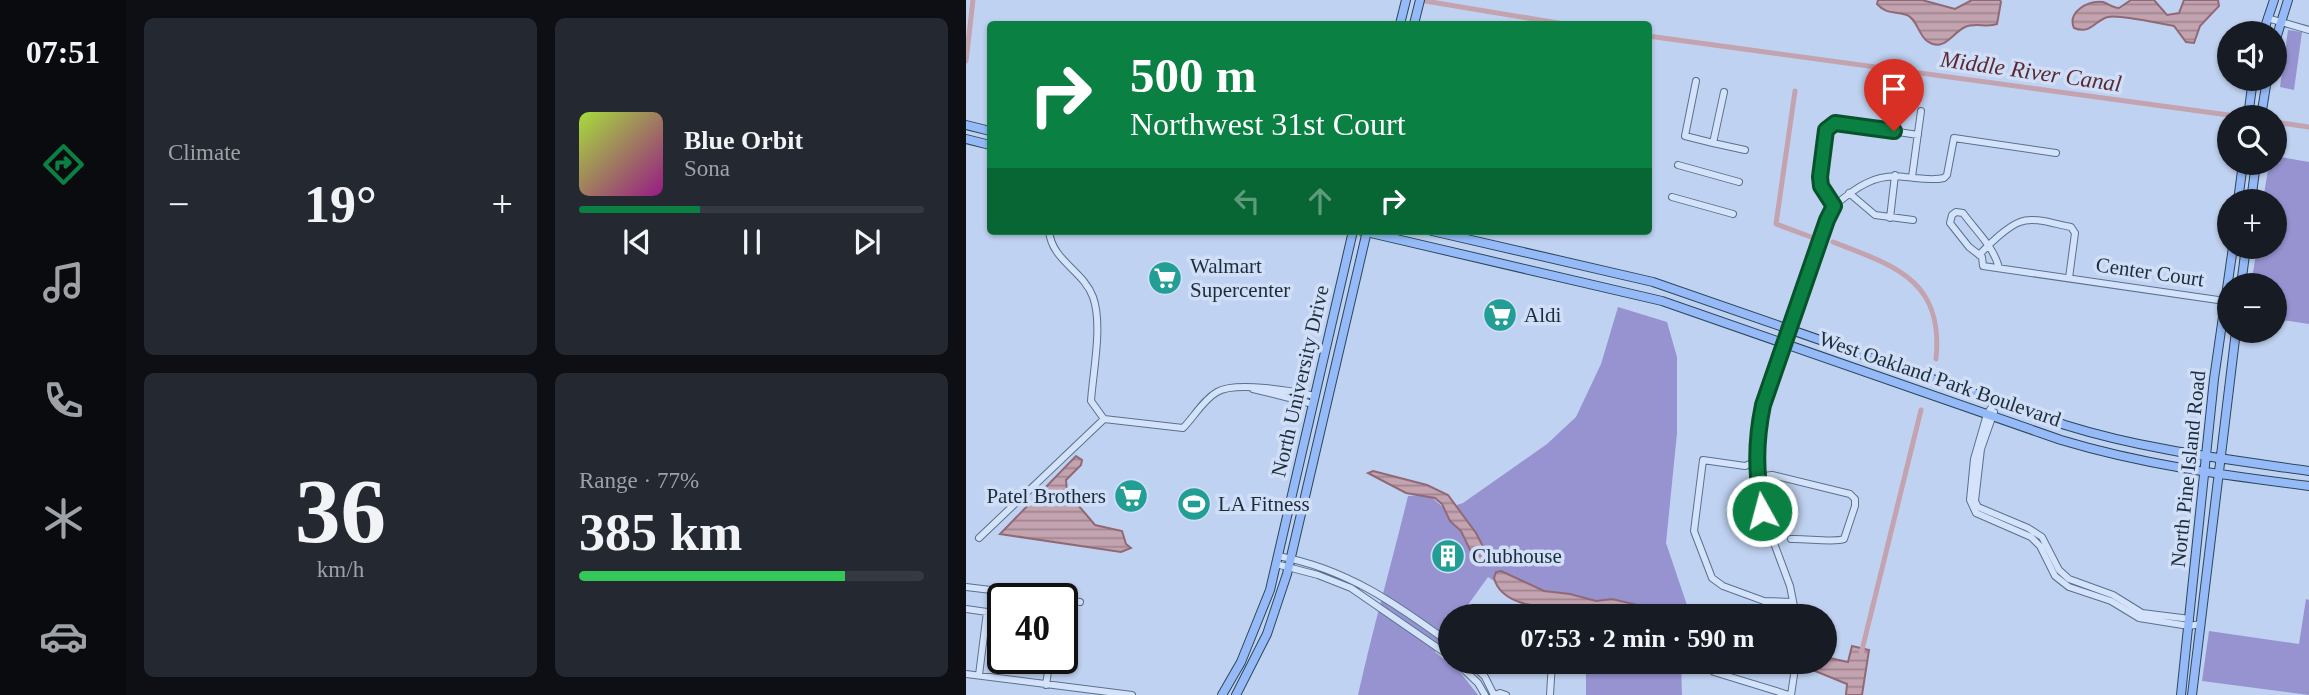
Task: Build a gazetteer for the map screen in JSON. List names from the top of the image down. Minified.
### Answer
{"streets":{"main road":["West Oakland Park Boulevard","North University Drive","North Pine Island Road"],"street":["Center Court"]},"crossings":[["West Oakland Park Boulevard","North Pine Island Road"]],"water":["Middle River Canal"],"places":{"supermarket":["Walmart Supercenter","Aldi","Patel Brothers"],"sports":["LA Fitness"],"building":["Clubhouse"]},"page":{"tabs":"07:51","tile":["Climate",["36","km/h"],["Range · 77%","385 km"]],"map_buttons":["+","−"],"turn":["500 m","Northwest 31st Court"],"song":["Blue Orbit","Sona"],"heat":["−","19°","+"],"limit":"40","trip":"07:53 · 2 min · 590 m"}}
